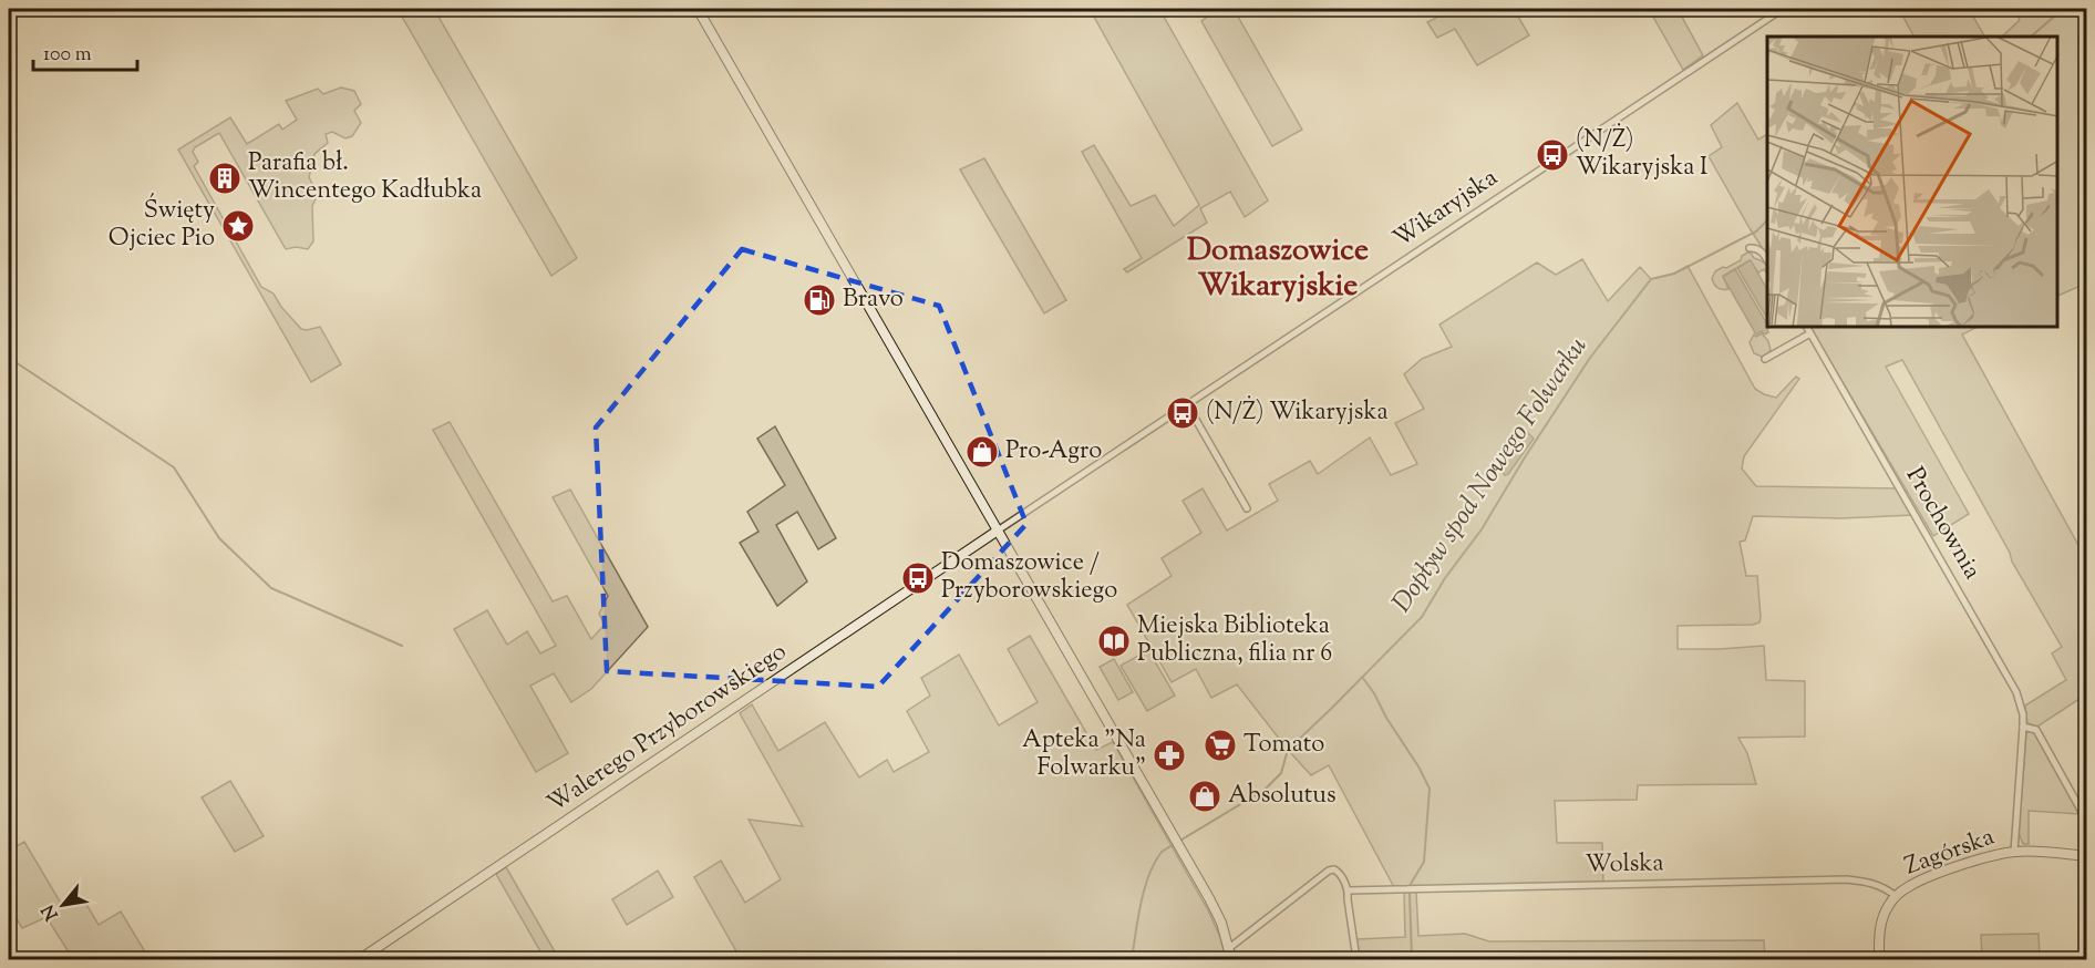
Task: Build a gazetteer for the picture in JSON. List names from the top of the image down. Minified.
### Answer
{"streets":{"street":["Wikaryjska","Prochownia","Walerego Przyborowskiego","Zagórska","Wolska"]},"crossings":[["Wikaryjska","Walerego Przyborowskiego"],["Prochownia","Zagórska"],["Zagórska","Wolska"]],"districts":["Domaszowice Wikaryjskie"],"water":["Dopływ spod Nowego Folwarku"],"places":{"bus stop":["(N/Ż) Wikaryjska I","(N/Ż) Wikaryjska","Domaszowice / Przyborowskiego"],"building":["Parafia bł. Wincentego Kadłubka"],"place":["Święty Ojciec Pio"],"fuel station":["Bravo"],"shop":["Pro-Agro","Absolutus"],"library":["Miejska Biblioteka Publiczna, filia nr 6"],"supermarket":["Tomato"],"pharmacy":["Apteka \"Na Folwarku\""]},"scale_bar":"100 m","north":"bottom left"}
